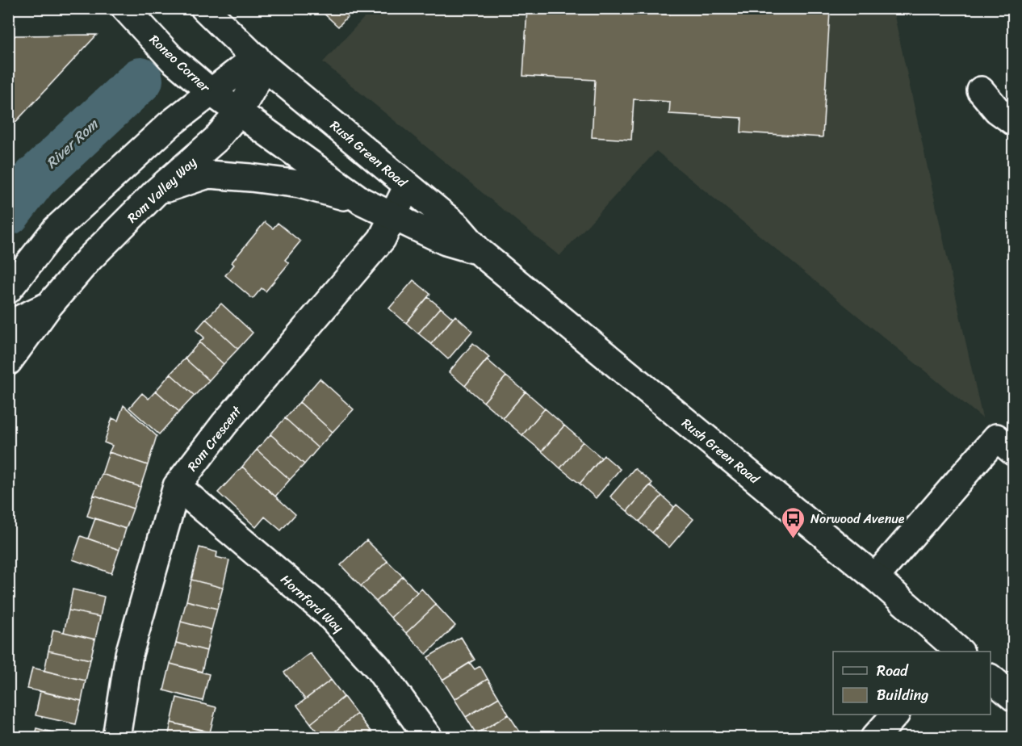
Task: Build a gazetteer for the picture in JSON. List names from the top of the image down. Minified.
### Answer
{"streets":{"main road":["Roneo Corner","Rush Green Road","Rom Valley Way","Rom Crescent","Hornford Way"]},"crossings":[["Roneo Corner","Rush Green Road"],["Roneo Corner","Rom Valley Way"],["Rush Green Road","Rom Valley Way"],["Rush Green Road","Rom Crescent"],["Rom Crescent","Hornford Way"]],"water":["River Rom"],"places":{"bus stop":["Norwood Avenue"]},"legend":["Road","Building"]}
